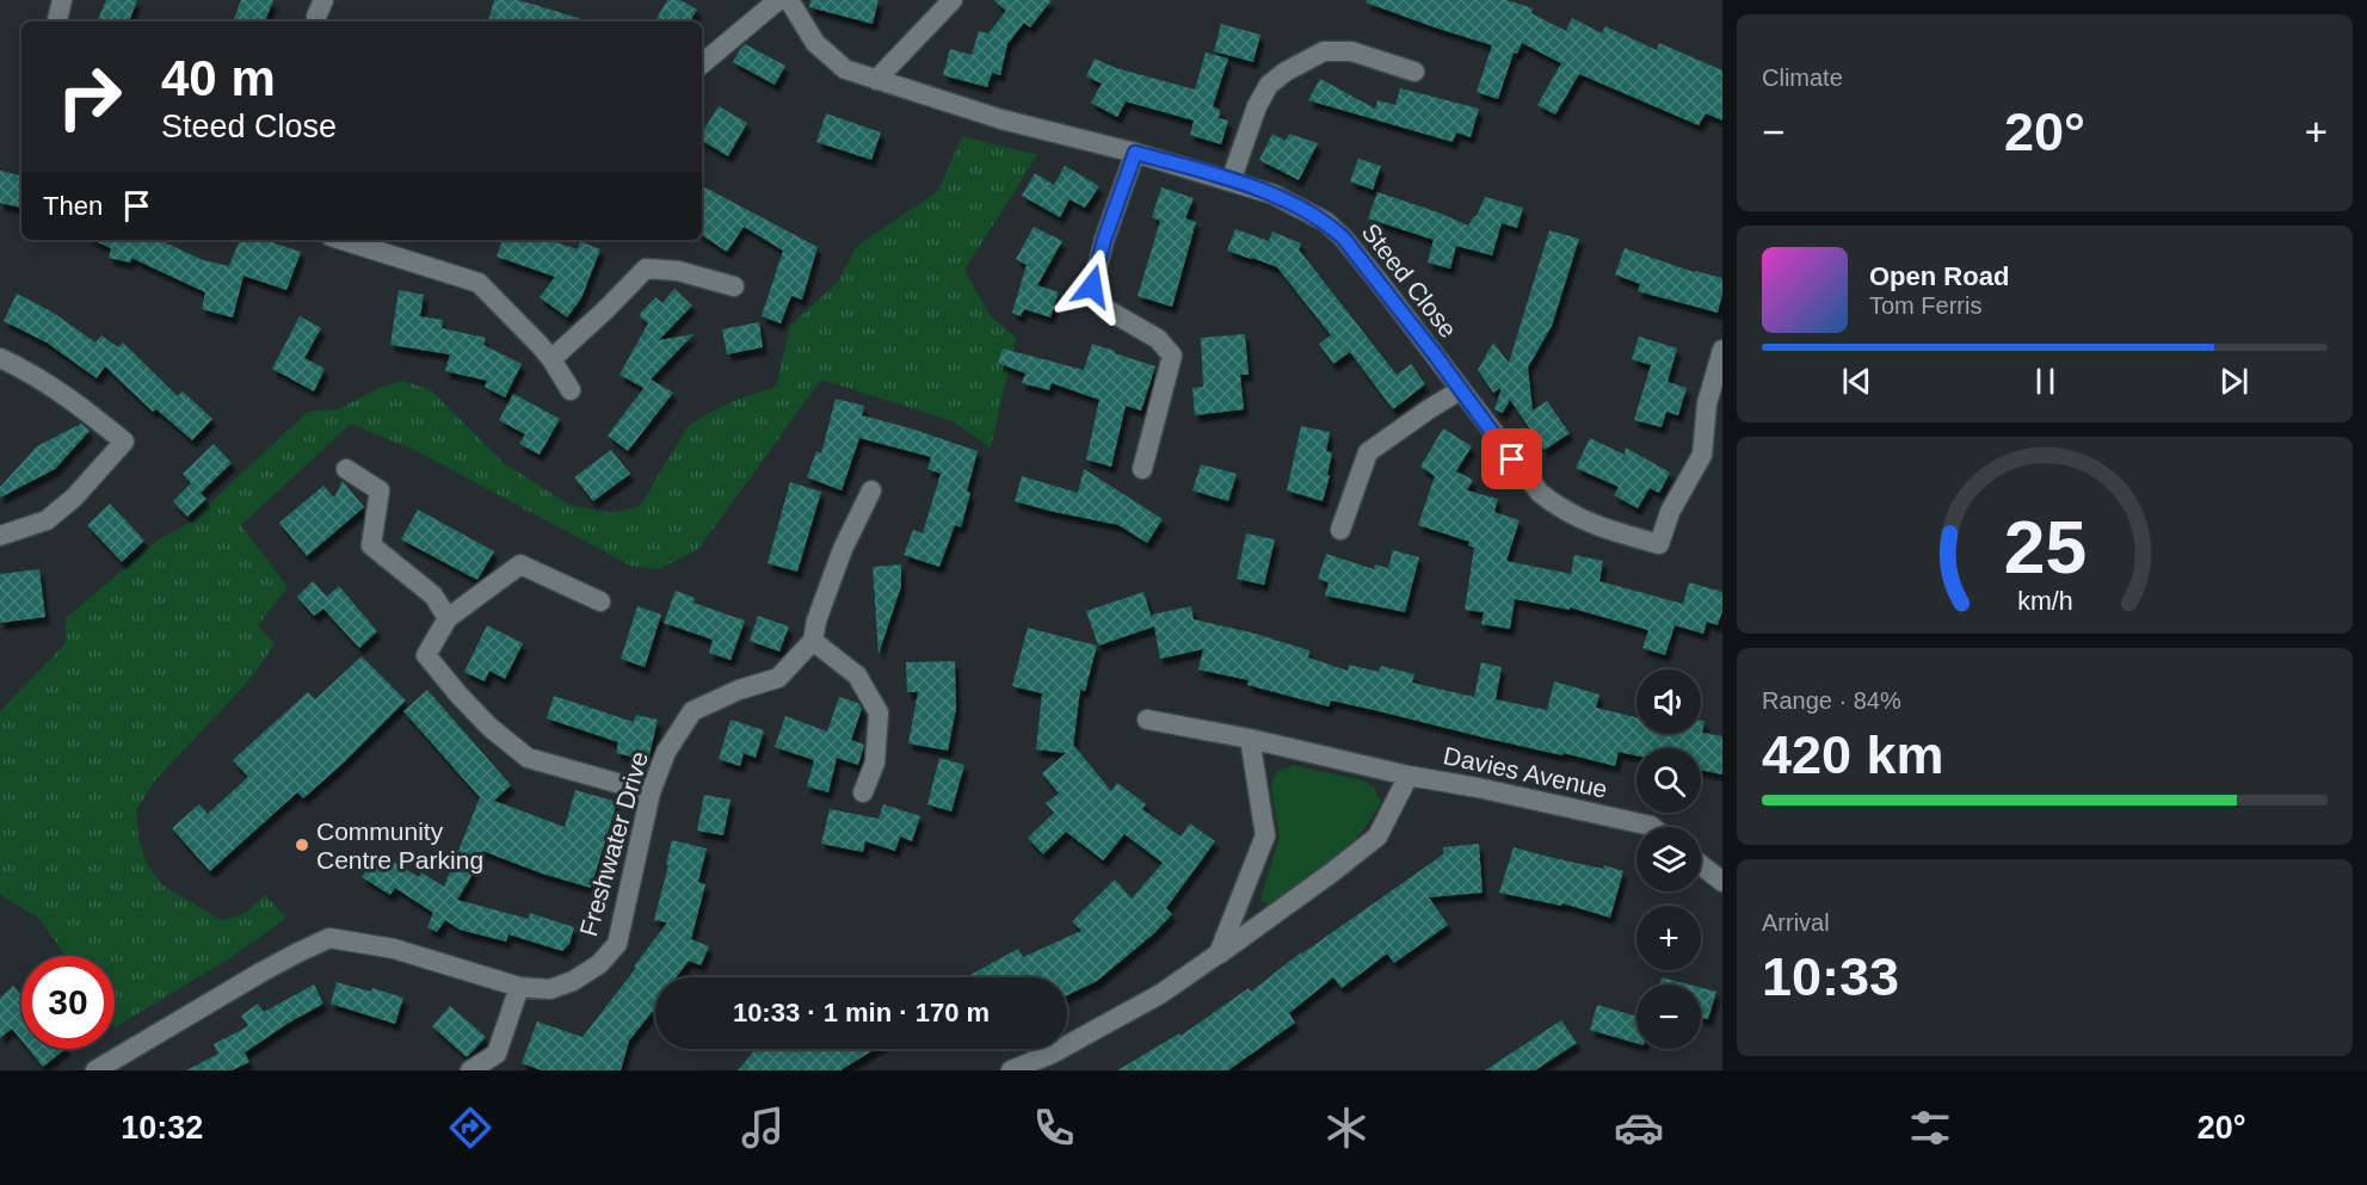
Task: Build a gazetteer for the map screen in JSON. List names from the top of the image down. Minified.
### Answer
{"streets":{"street":["Steed Close","Davies Avenue","Freshwater Drive"]},"places":["Community Centre Parking"],"page":{"tile":["Climate",["Range · 84%","420 km"],["Arrival","10:33"]],"turn":["40 m","Steed Close"],"heat":["−","20°","+"],"then":"Then","song":["Open Road","Tom Ferris"],"map_buttons":["+","−"],"limit":"30","trip":"10:33 · 1 min · 170 m","tabs":["10:32","20°"],"gauge":["25","km/h"]}}
